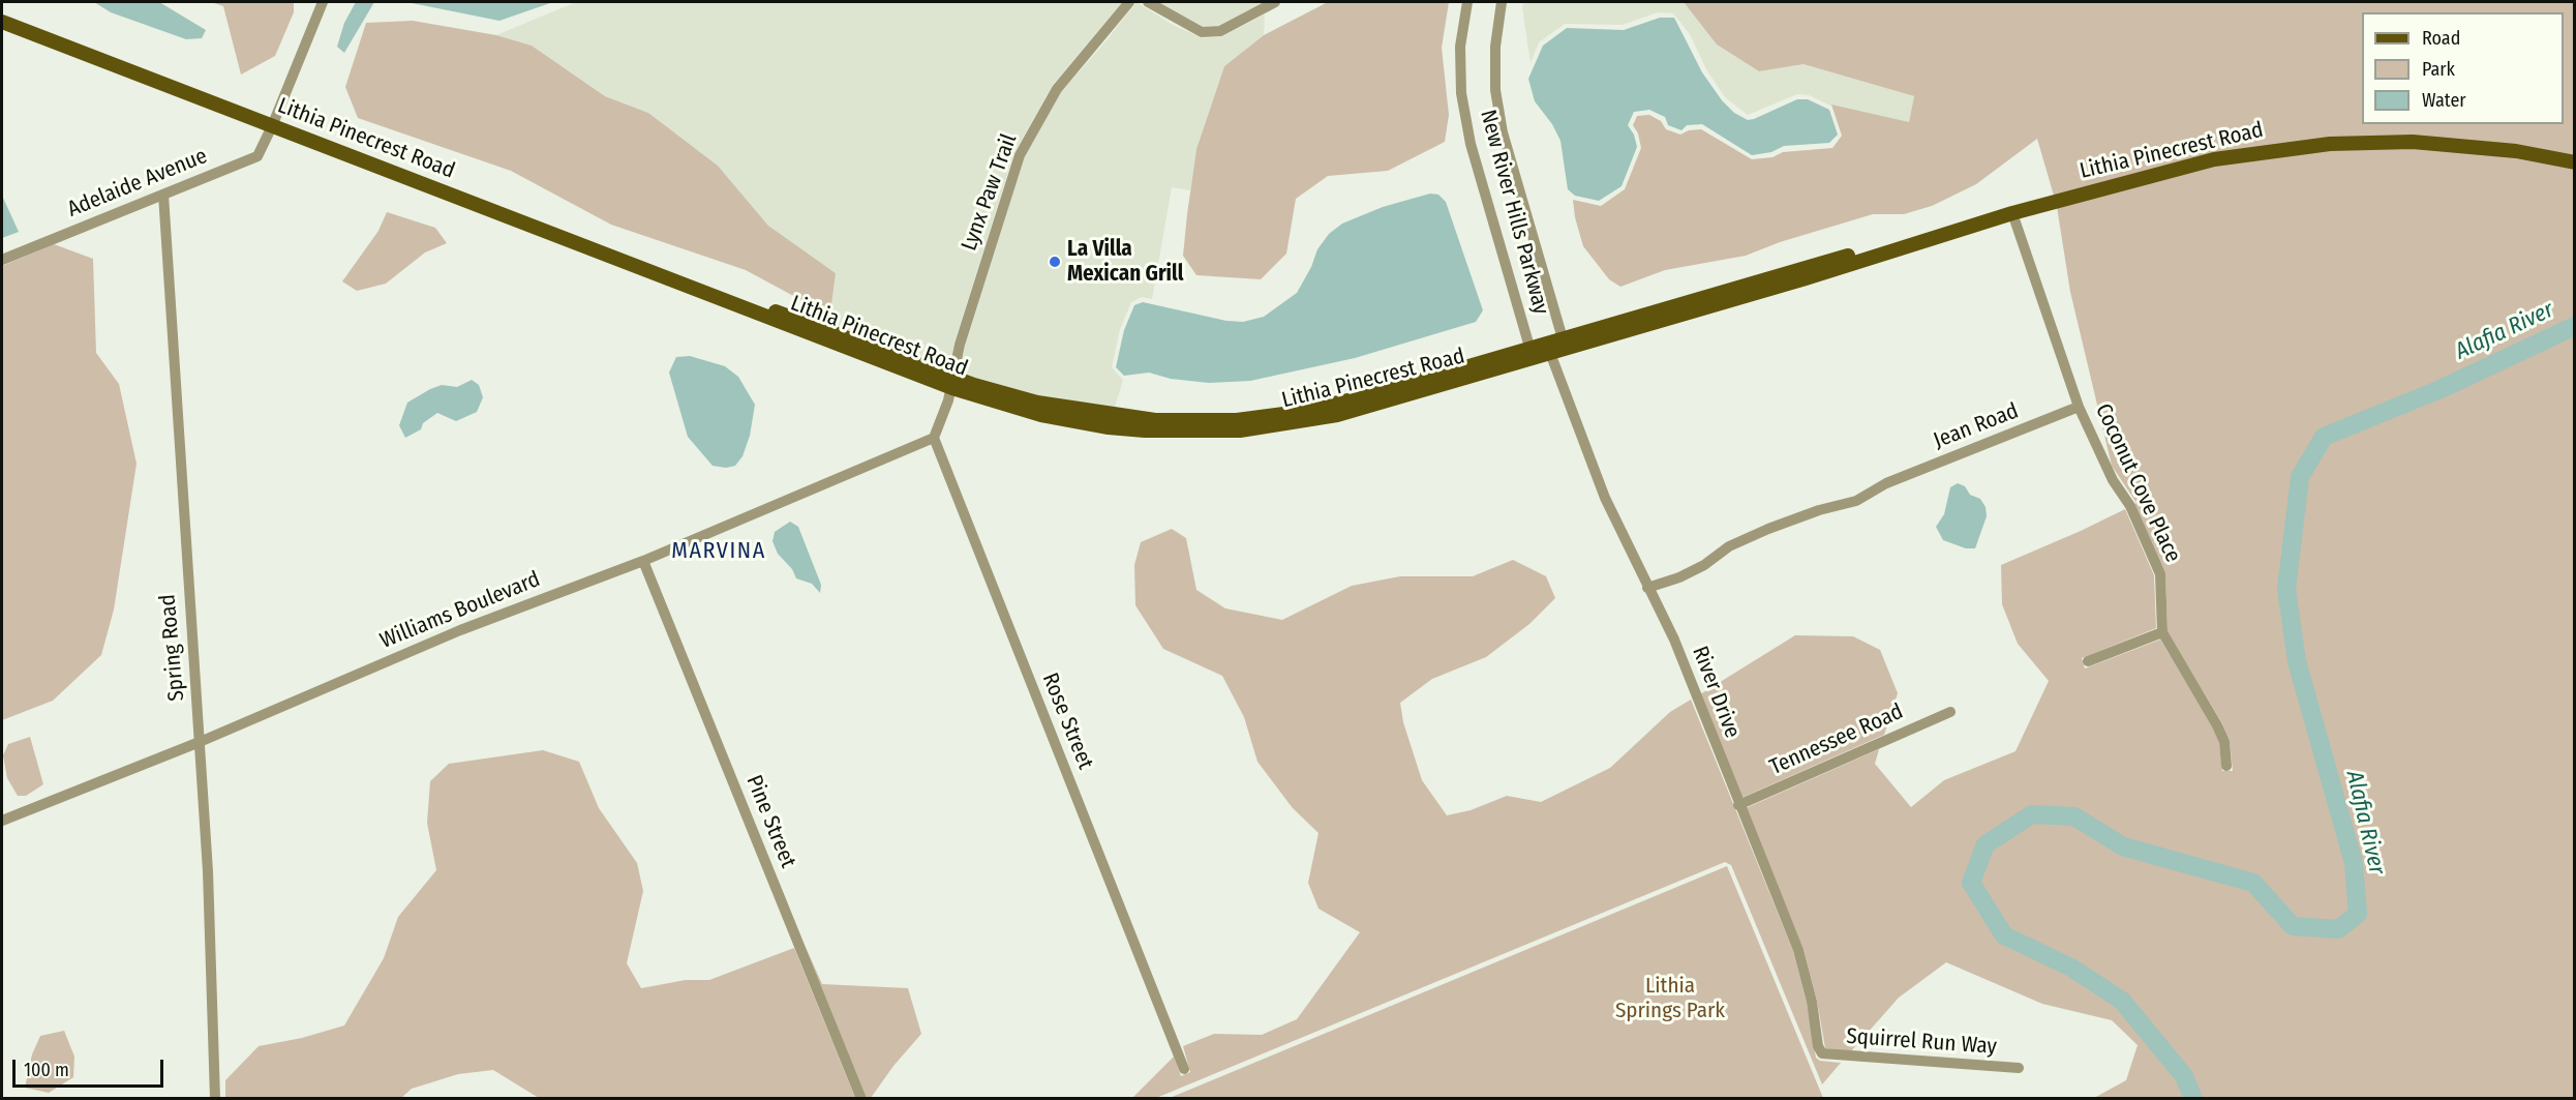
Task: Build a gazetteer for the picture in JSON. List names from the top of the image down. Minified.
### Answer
{"streets":{"main road":["Lithia Pinecrest Road"],"street":["Adelaide Avenue","Lynx Paw Trail","New River Hills Parkway","Jean Road","Coconut Cove Place","Williams Boulevard","Spring Road","River Drive","Rose Street","Tennessee Road","Pine Street","Squirrel Run Way"]},"crossings":[["Lithia Pinecrest Road","Adelaide Avenue"],["Lithia Pinecrest Road","Lynx Paw Trail"],["Lithia Pinecrest Road","New River Hills Parkway"],["Lithia Pinecrest Road","Coconut Cove Place"],["Lithia Pinecrest Road","River Drive"],["Adelaide Avenue","Spring Road"],["Jean Road","Coconut Cove Place"],["Jean Road","River Drive"],["Williams Boulevard","Spring Road"],["Williams Boulevard","Rose Street"],["Williams Boulevard","Pine Street"],["River Drive","Tennessee Road"],["River Drive","Squirrel Run Way"]],"districts":["MARVINA"],"water":["Alafia River"],"parks":["Lithia Springs Park"],"places":["La Villa Mexican Grill"],"legend":["Road","Park","Water"],"scale_bar":"100 m"}
